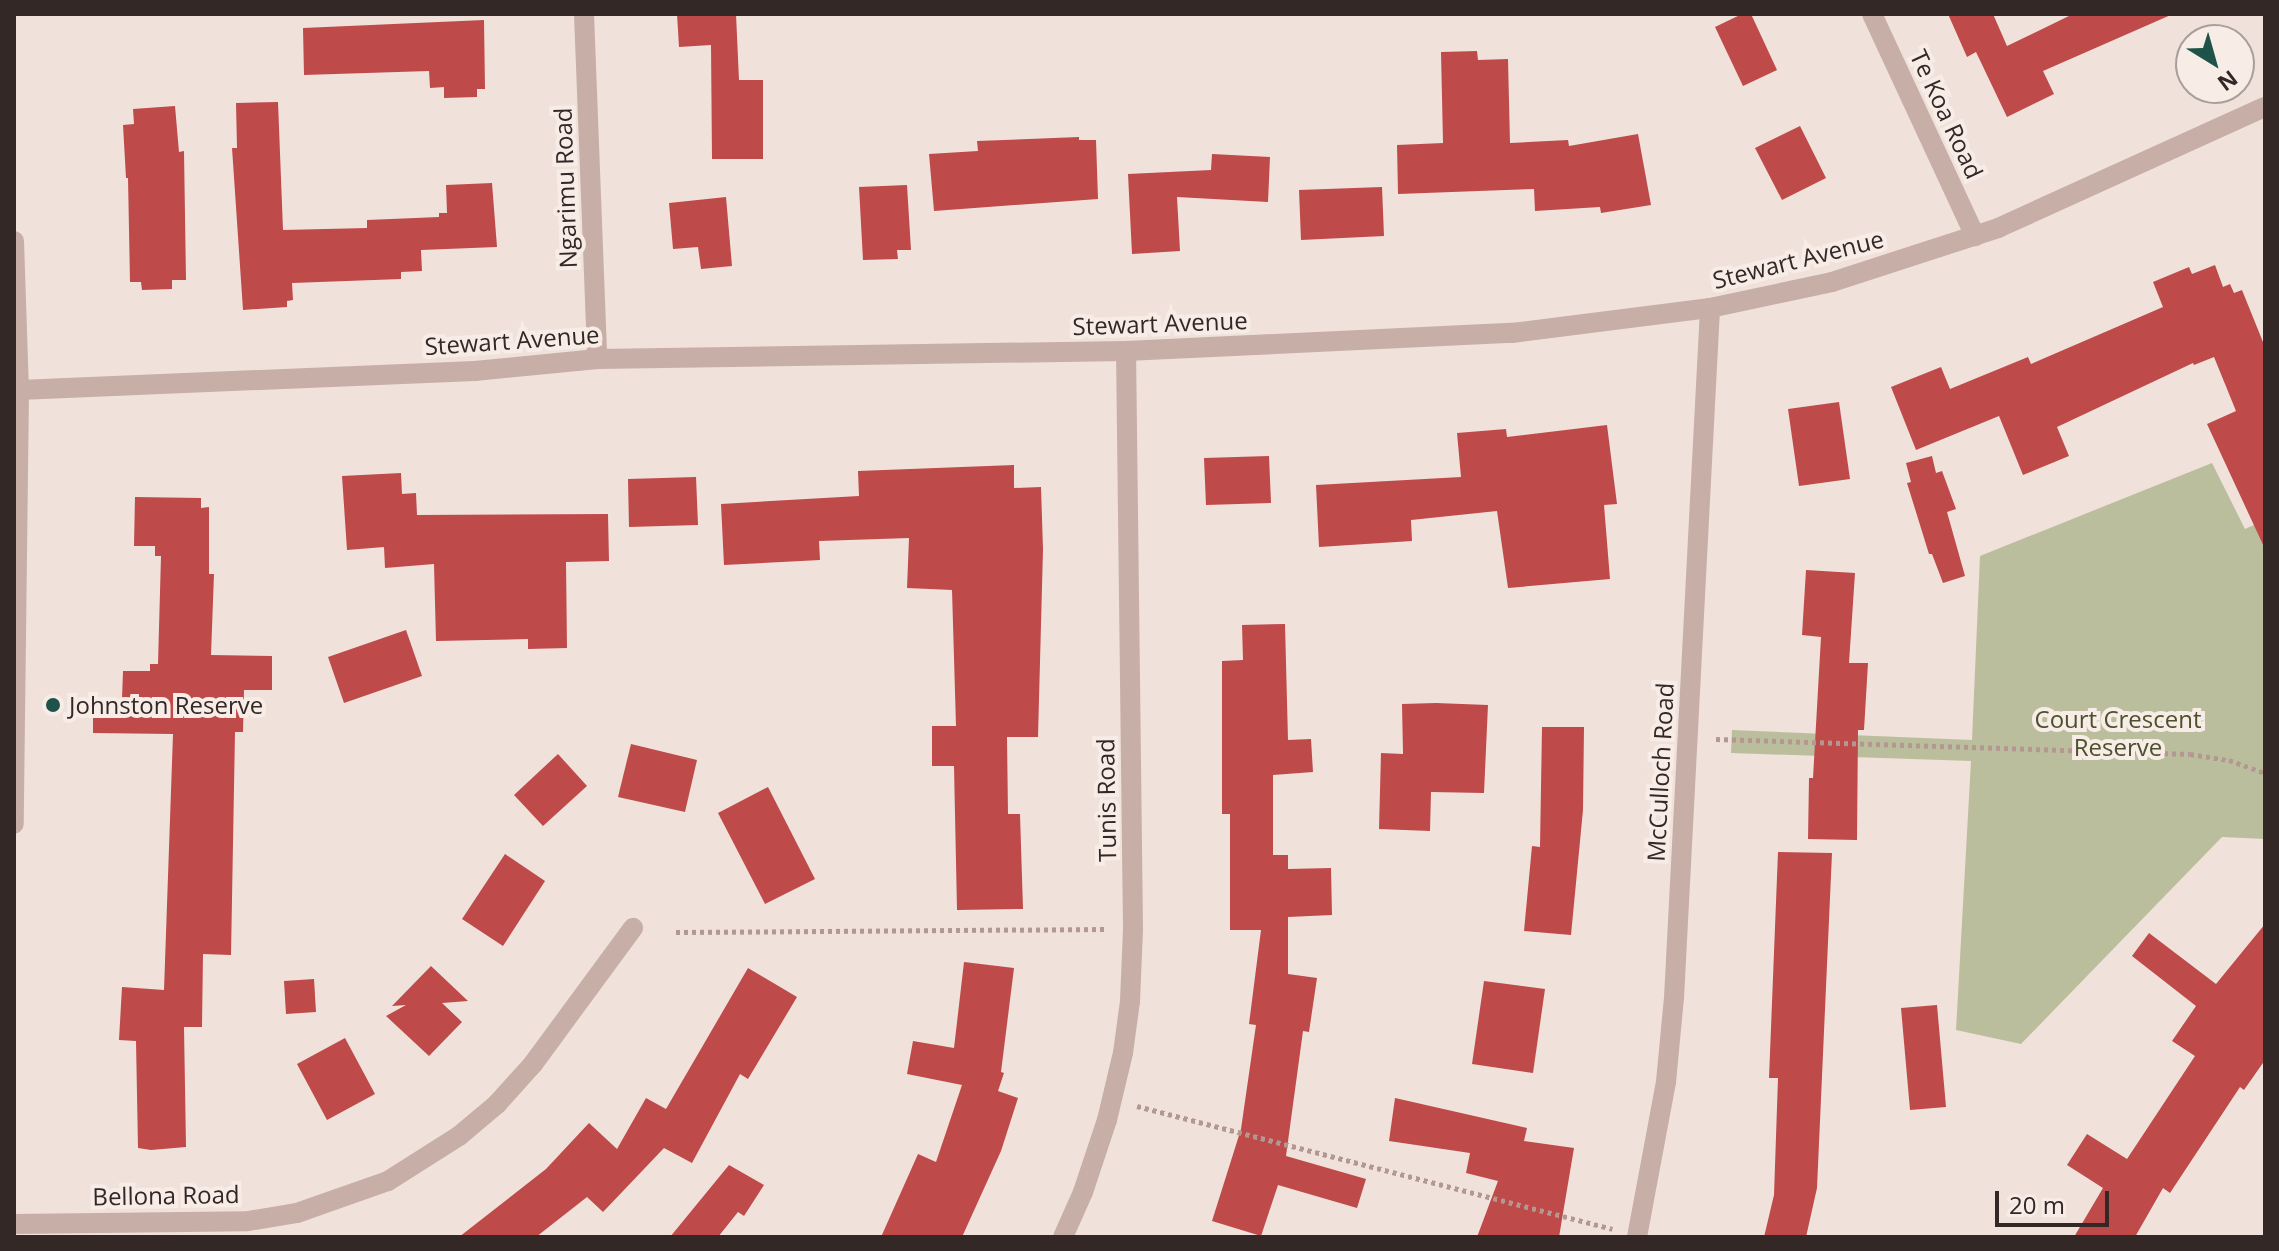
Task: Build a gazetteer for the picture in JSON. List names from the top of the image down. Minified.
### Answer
{"streets":{"street":["Te Koa Road","Ngarimu Road","Stewart Avenue","McCulloch Road","Tunis Road","Bellona Road"]},"crossings":[["Te Koa Road","Stewart Avenue"],["Ngarimu Road","Stewart Avenue"],["Stewart Avenue","McCulloch Road"],["Stewart Avenue","Tunis Road"]],"parks":["Court Crescent Reserve"],"places":["Johnston Reserve"],"scale_bar":"20 m","north":"bottom right"}
